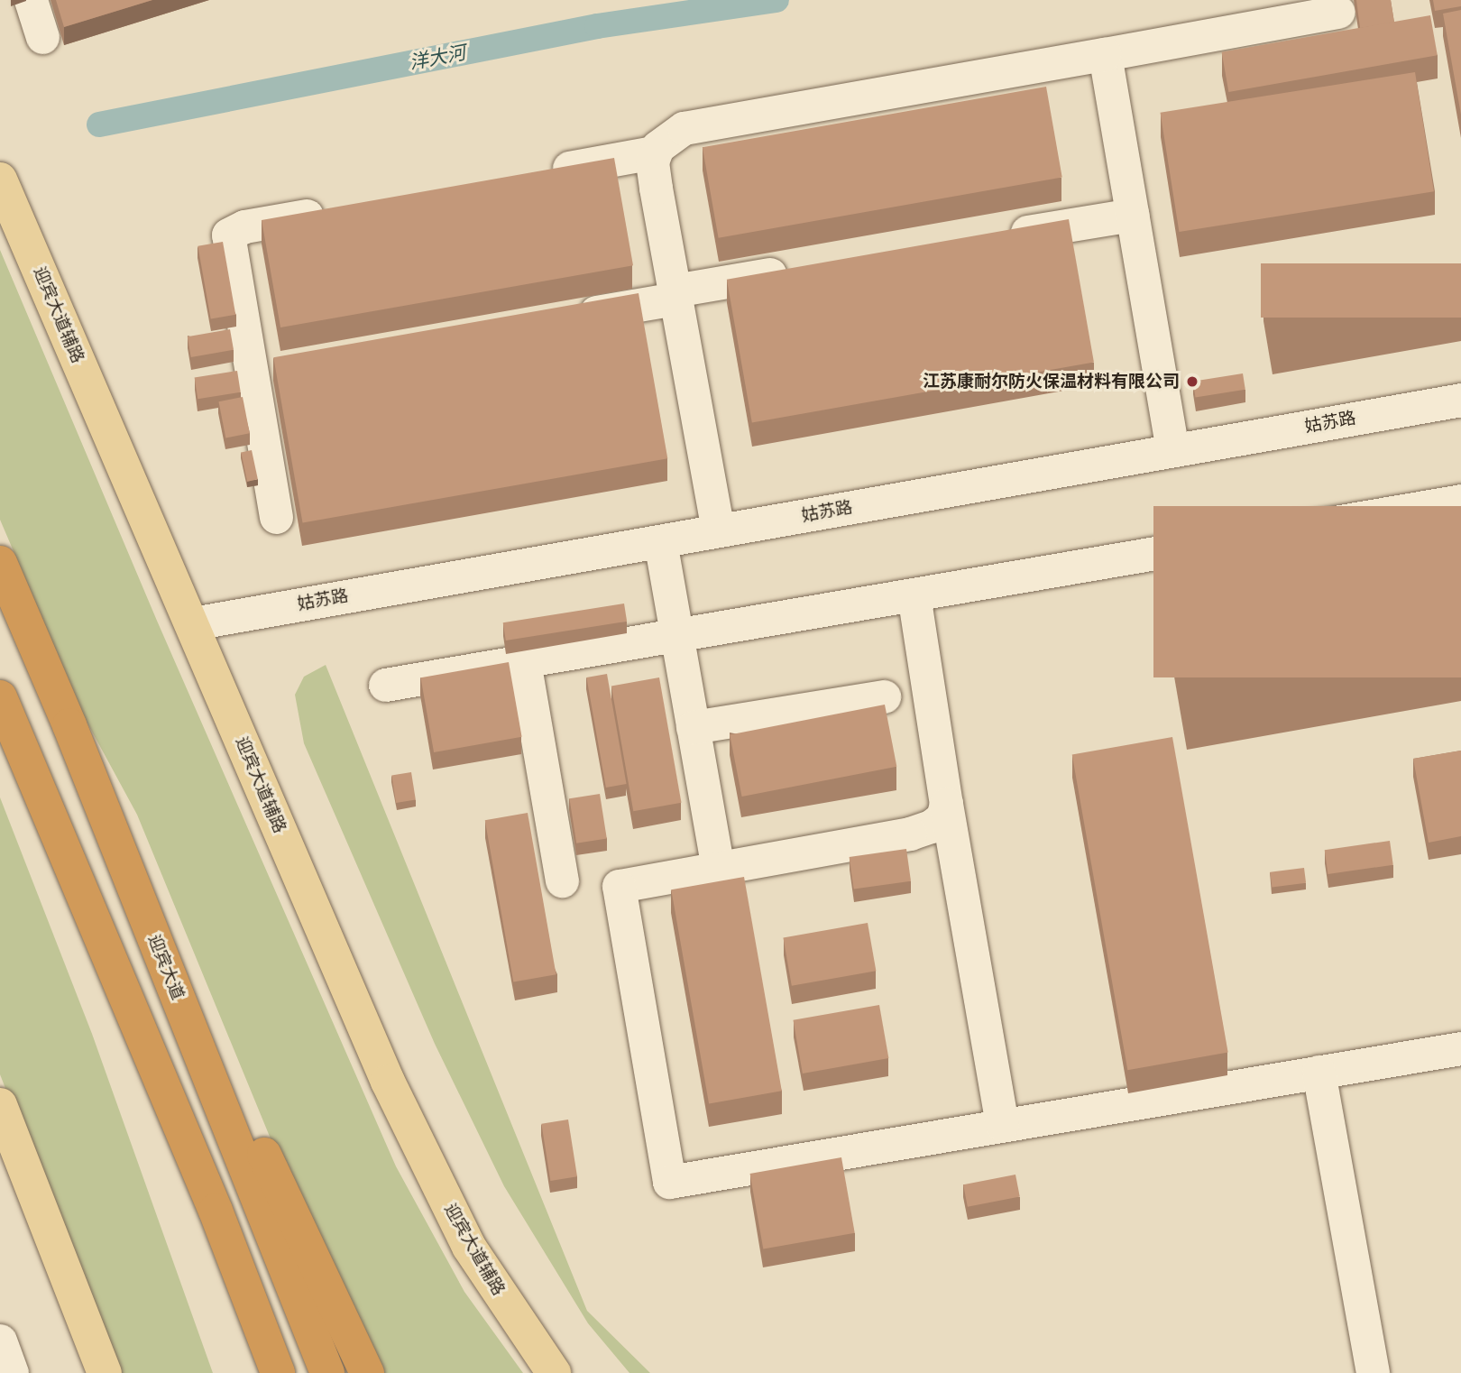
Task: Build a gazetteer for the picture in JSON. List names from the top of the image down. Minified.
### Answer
{"streets":{"highway":["迎宾大道"],"main road":["迎宾大道辅路"],"street":["姑苏路"]},"crossings":[["迎宾大道辅路","姑苏路"]],"water":["洋大河"],"places":["江苏康耐尔防火保温材料有限公司"]}
